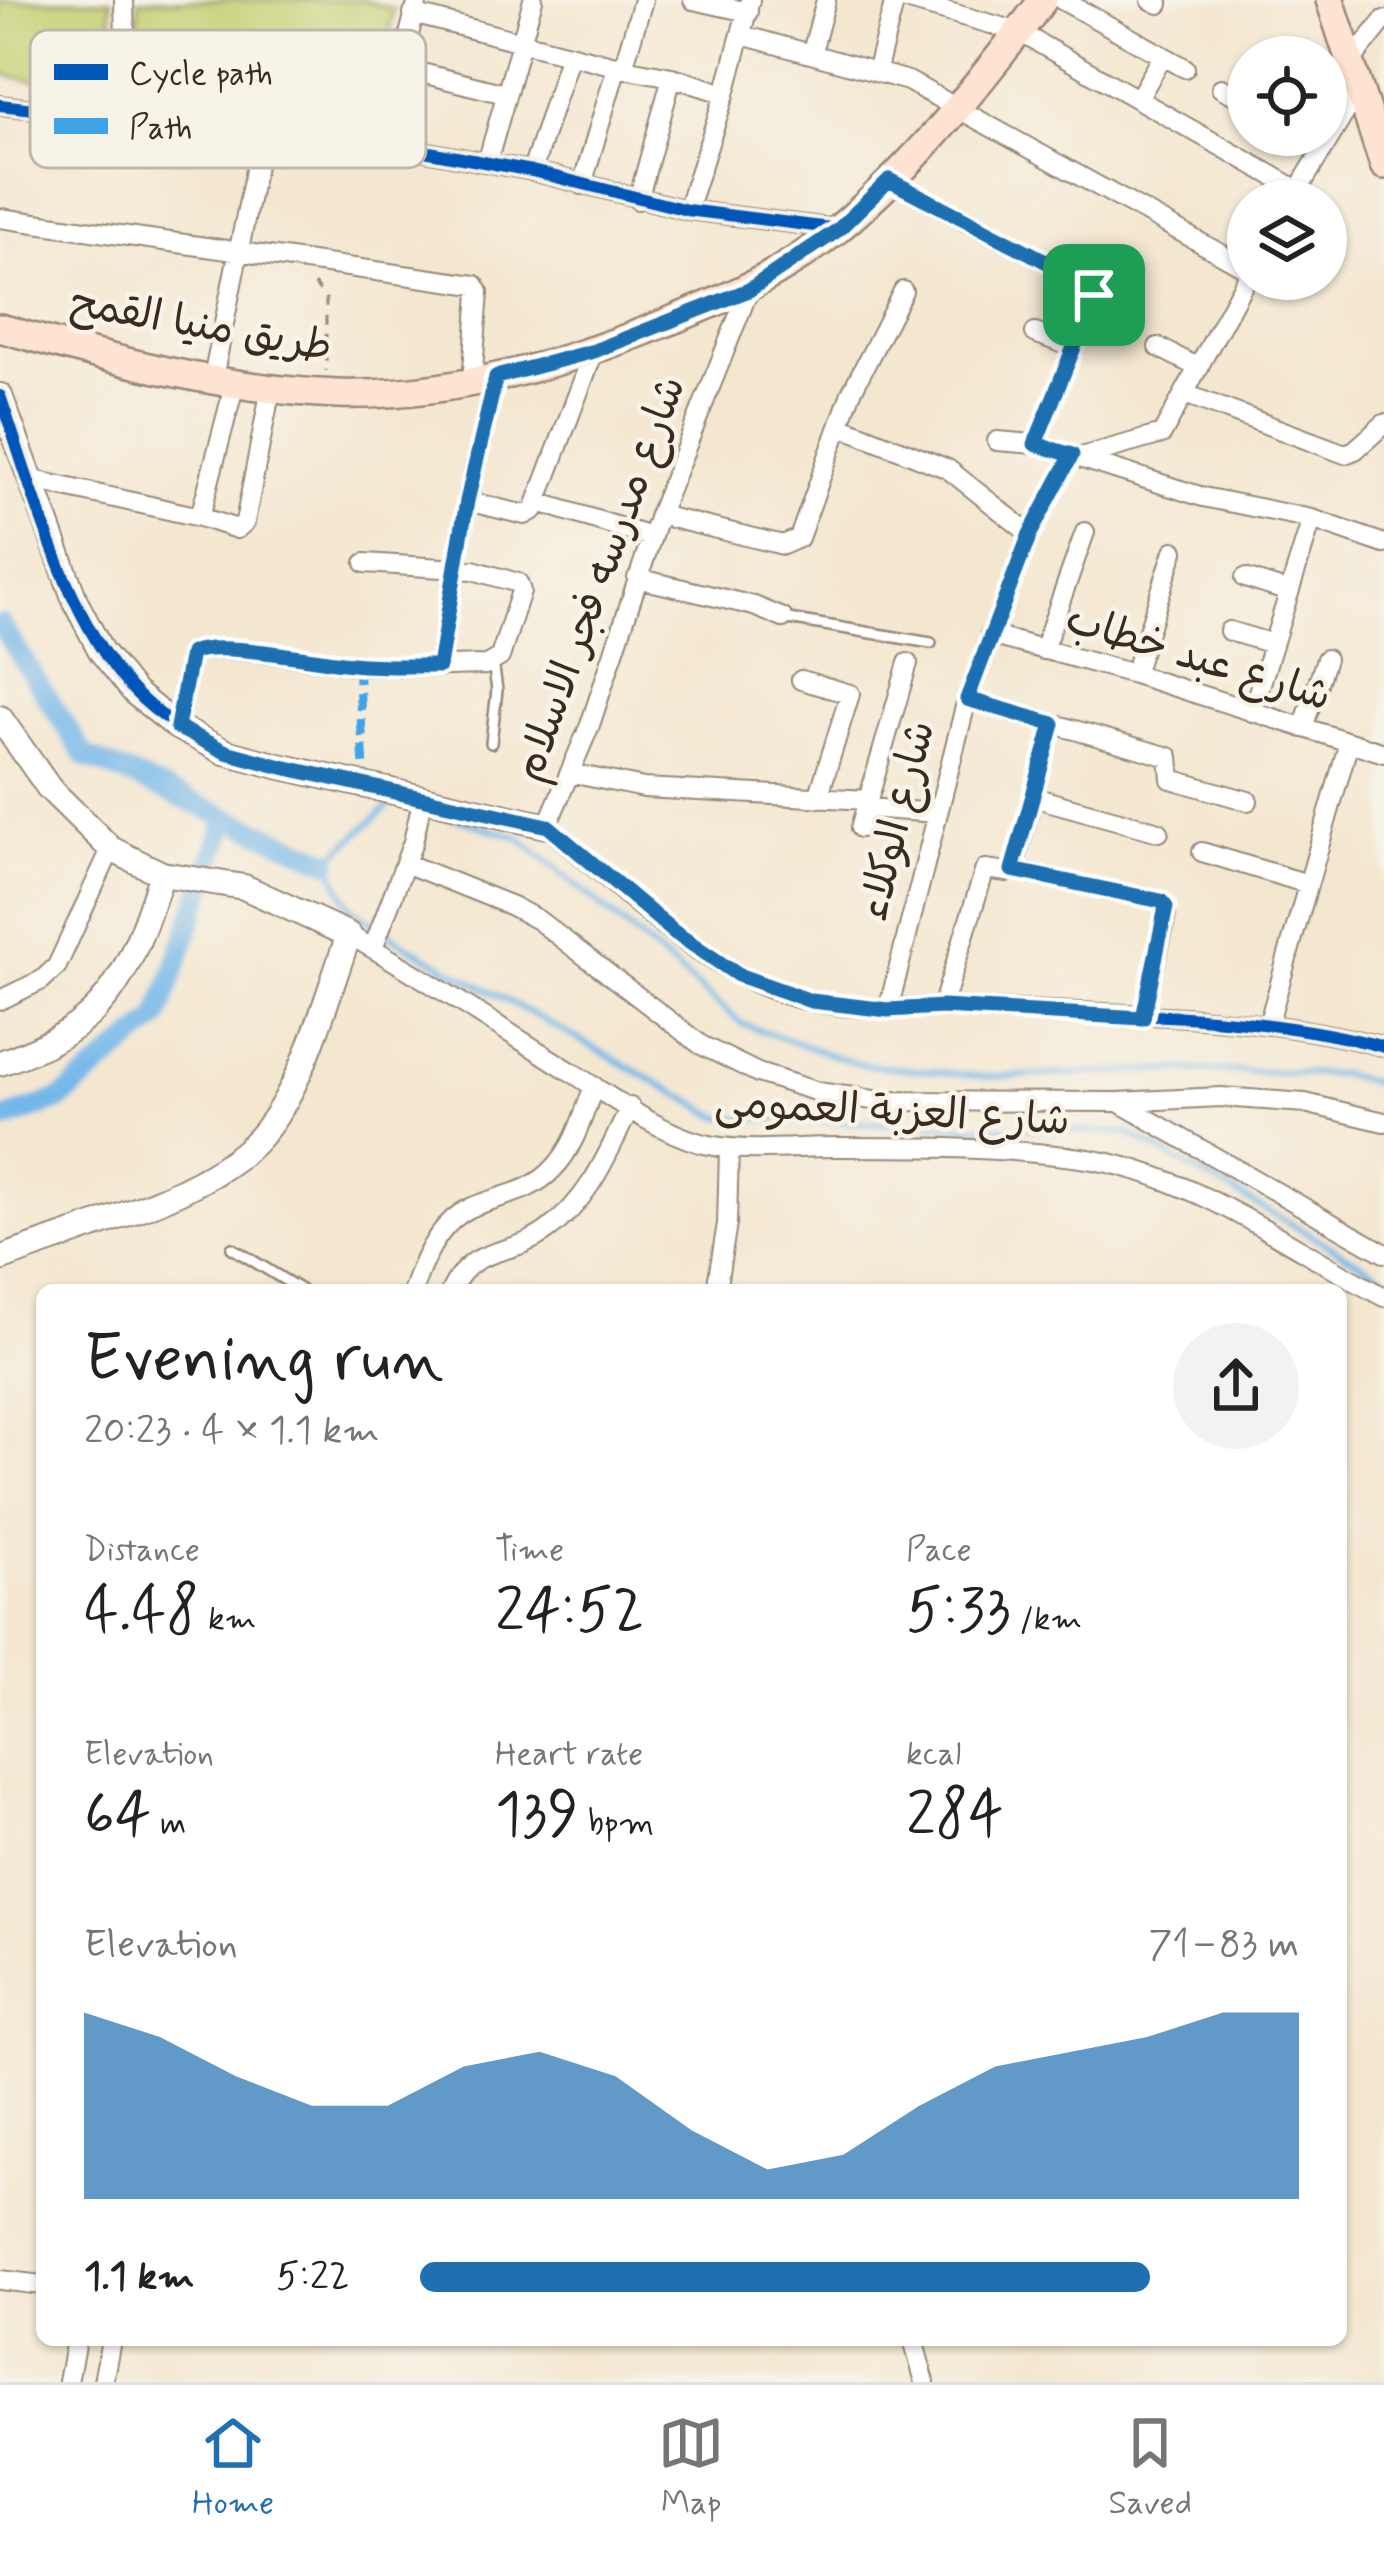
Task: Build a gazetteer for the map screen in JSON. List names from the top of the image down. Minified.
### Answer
{"streets":{"main road":["طريق منيا القمح"],"street":["شارع مدرسه فجر الاسلام","شارع عبد خطاب","شارع الوكلاء","شارع العزبة العمومى"]},"crossings":[["طريق منيا القمح","شارع مدرسه فجر الاسلام"],["شارع عبد خطاب","شارع الوكلاء"]],"legend":["Cycle path","Path"],"page":{"heading":["Evening run","20:23 · 4 × 1.1 km"],"stats":[["Distance","4.48 km"],["Time","24:52"],["Pace","5:33 /km"],["Elevation","64 m"],["Heart rate","139 bpm"],["kcal","284"]],"chart":["Elevation","71–83 m"],"list":[{"name":"1.1 km","note":"5:22"}],"tabs":["Home","Map","Saved"]}}
